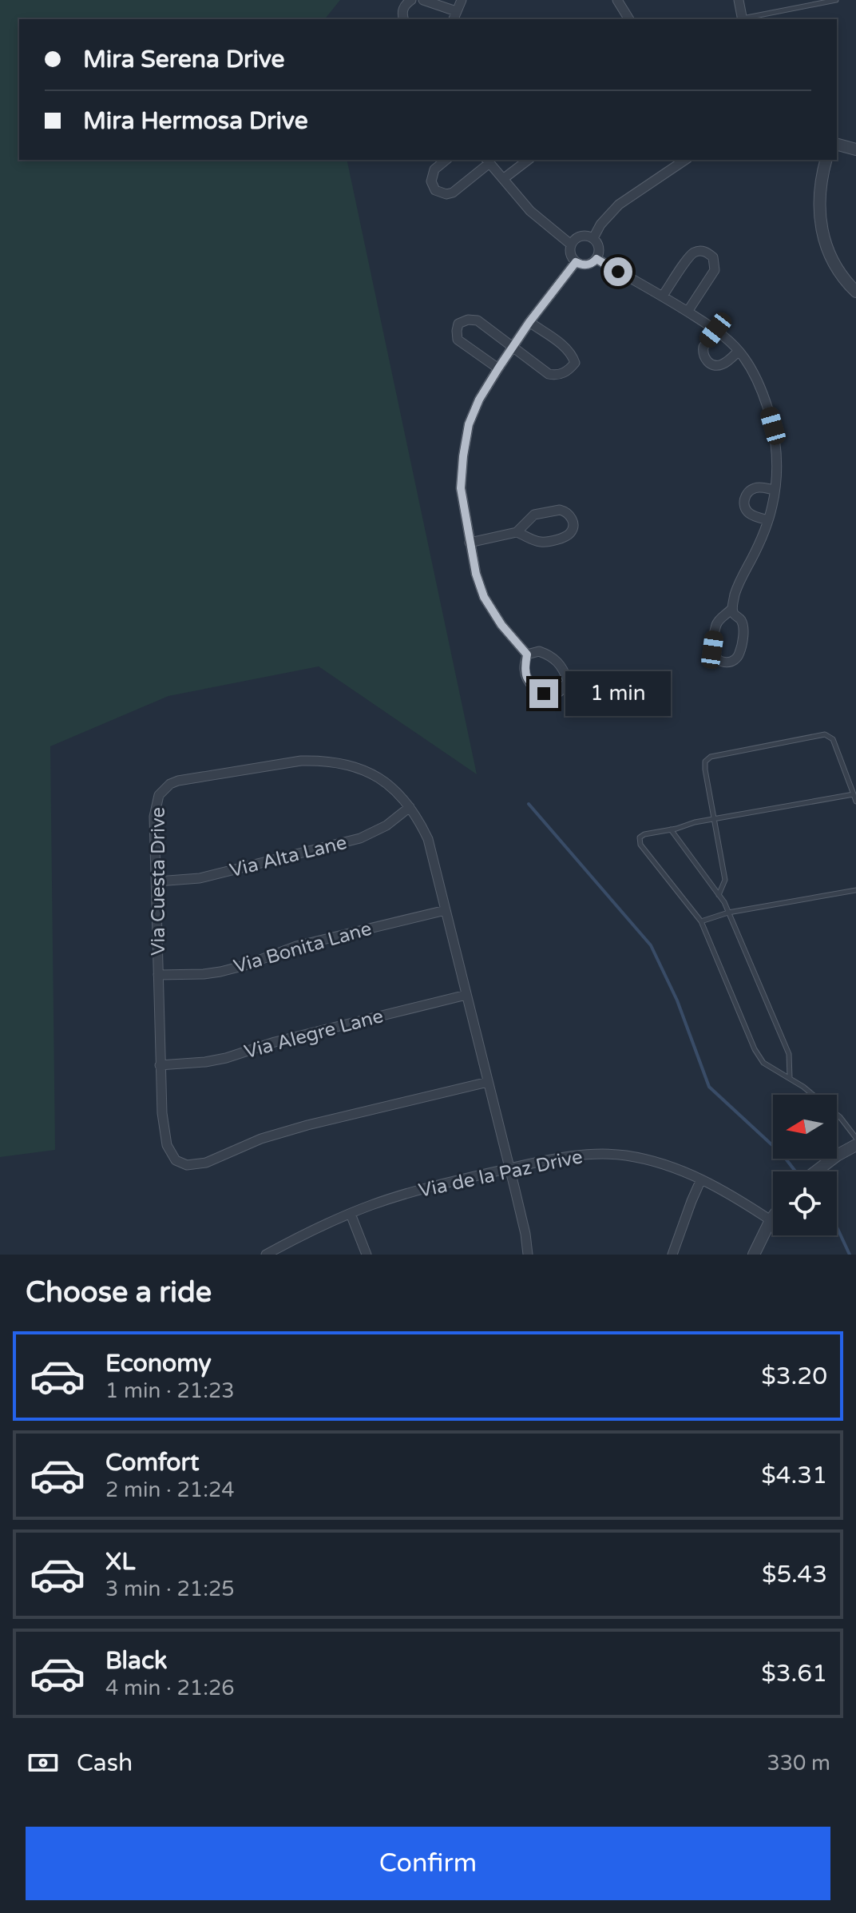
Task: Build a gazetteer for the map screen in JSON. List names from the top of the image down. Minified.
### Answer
{"streets":{"street":["Via Alta Lane","Via Cuesta Drive","Via Bonita Lane","Via Alegre Lane","Via de la Paz Drive"]},"crossings":[["Via Alta Lane","Via Cuesta Drive"],["Via Cuesta Drive","Via Bonita Lane"],["Via Cuesta Drive","Via Alegre Lane"],["Via Cuesta Drive","Via de la Paz Drive"]],"north":"left","page":{"banner":["Mira Serena Drive","Mira Hermosa Drive"],"bubble":"1 min","heading":"Choose a ride","list":[{"name":"Economy","note":"1 min · 21:23","value":"$3.20"},{"name":"Comfort","note":"2 min · 21:24","value":"$4.31"},{"name":"XL","note":"3 min · 21:25","value":"$5.43"},{"name":"Black","note":"4 min · 21:26","value":"$3.61"}],"pay":["Cash","330 m"],"buttons":"Confirm"}}
